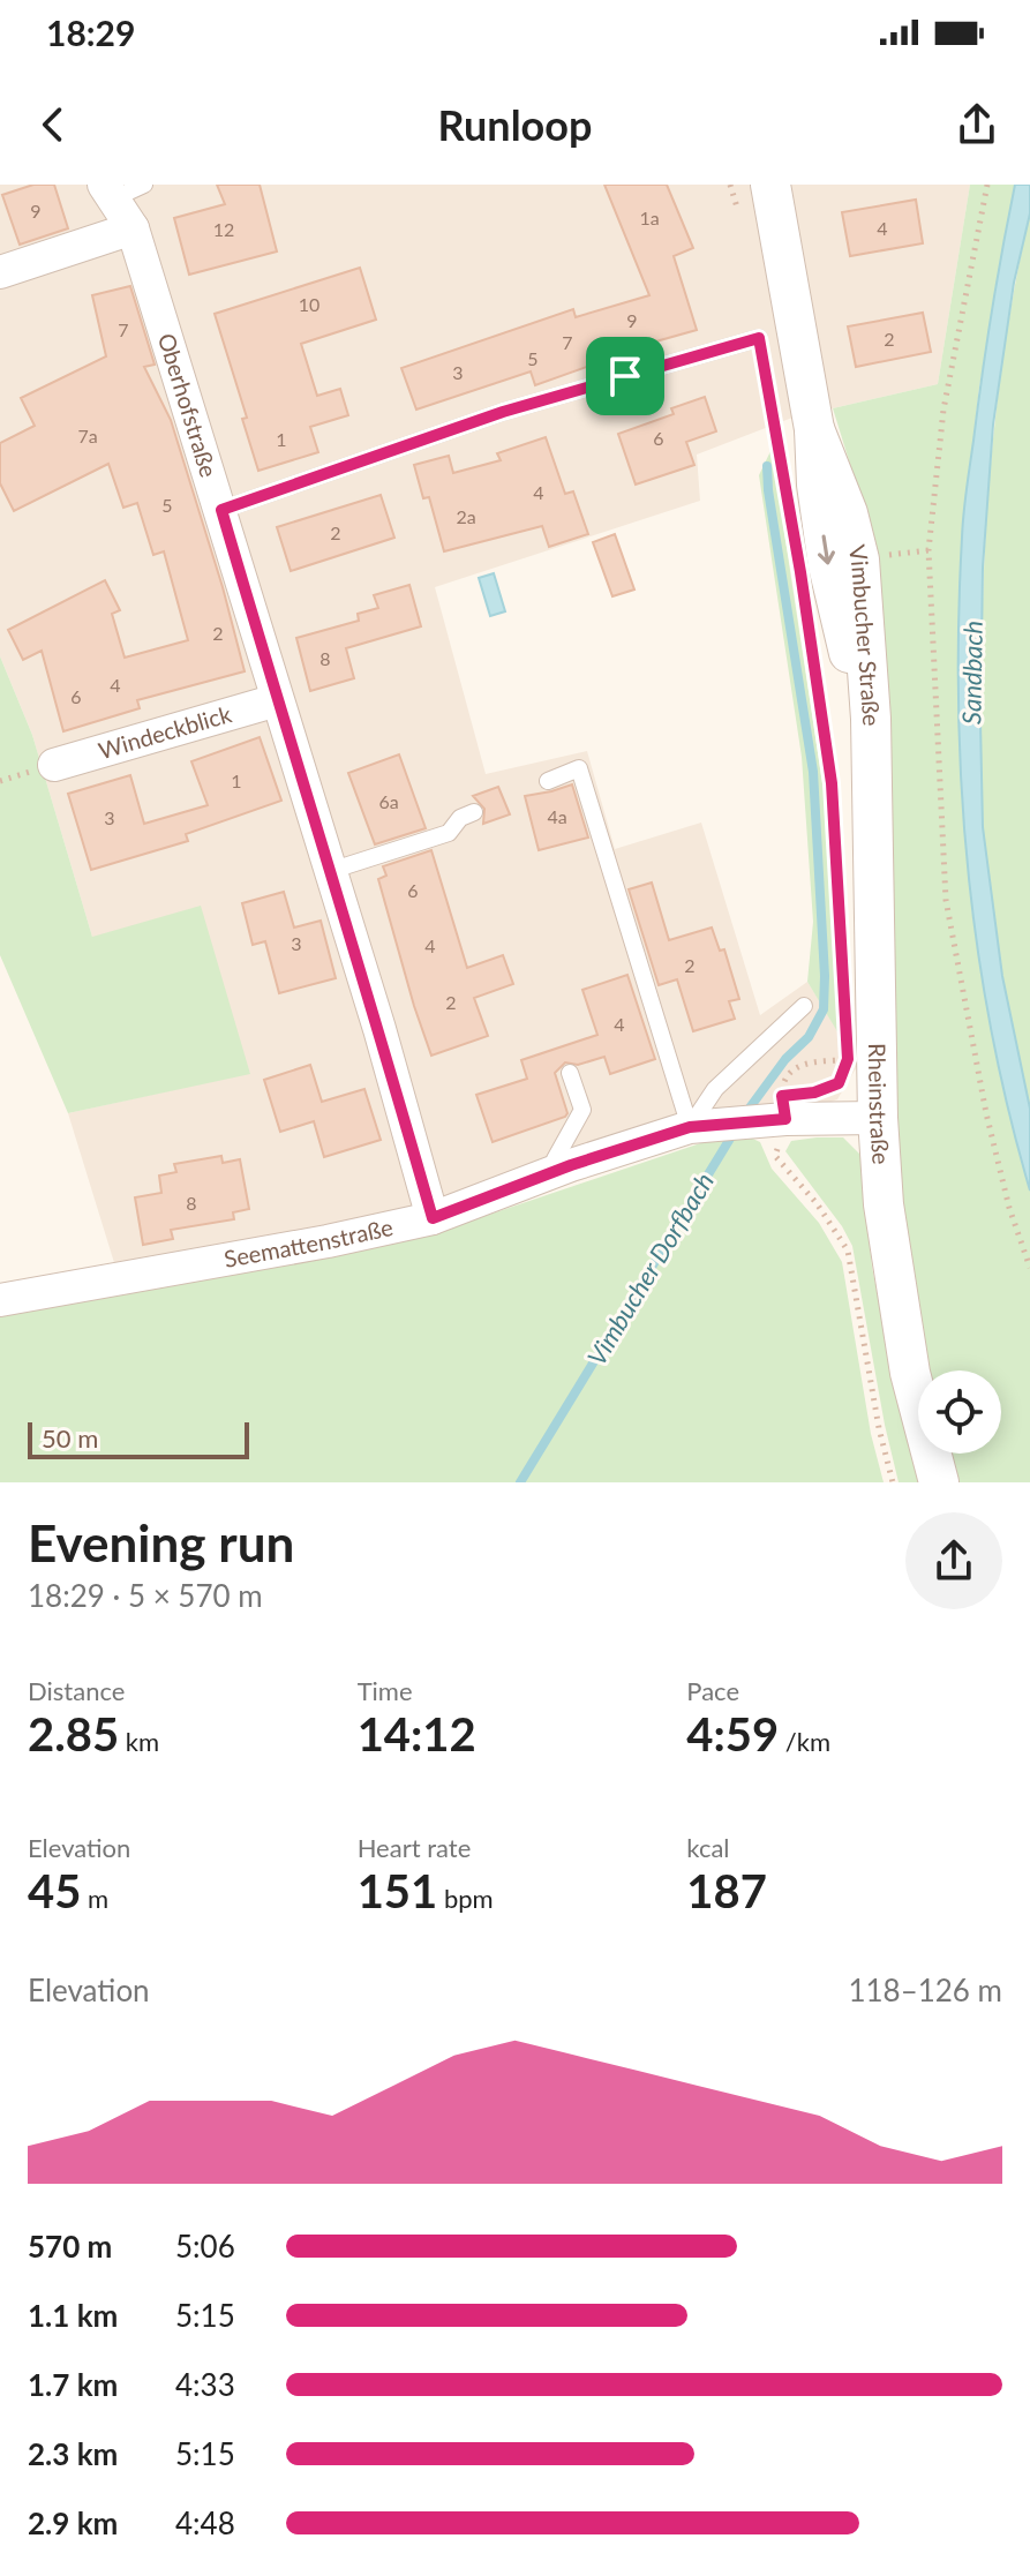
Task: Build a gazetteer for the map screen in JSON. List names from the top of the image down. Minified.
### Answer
{"streets":{"street":["Oberhofstraße","Vimbucher Straße","Windeckblick","Rheinstraße","Seemattenstraße"]},"crossings":[["Oberhofstraße","Windeckblick"],["Oberhofstraße","Seemattenstraße"],["Vimbucher Straße","Rheinstraße"],["Rheinstraße","Seemattenstraße"]],"water":["Sandbach","Vimbucher Dorfbach"],"house_numbers":["9","1a","4","12","10","9","7","2","7","5","3","7a","6","1","4","5","2a","2","2","8","4","6","1","6a","4a","3","6","3","4","2","2","4","8"],"scale_bar":"50 m","page":{"status":"18:29","header":"Runloop","scale":"50 m","heading":["Evening run","18:29 · 5 × 570 m"],"stats":[["Distance","2.85 km"],["Time","14:12"],["Pace","4:59 /km"],["Elevation","45 m"],["Heart rate","151 bpm"],["kcal","187"]],"chart":["Elevation","118–126 m"],"list":[{"name":"570 m","note":"5:06"},{"name":"1.1 km","note":"5:15"},{"name":"1.7 km","note":"4:33"},{"name":"2.3 km","note":"5:15"},{"name":"2.9 km","note":"4:48"}]}}
